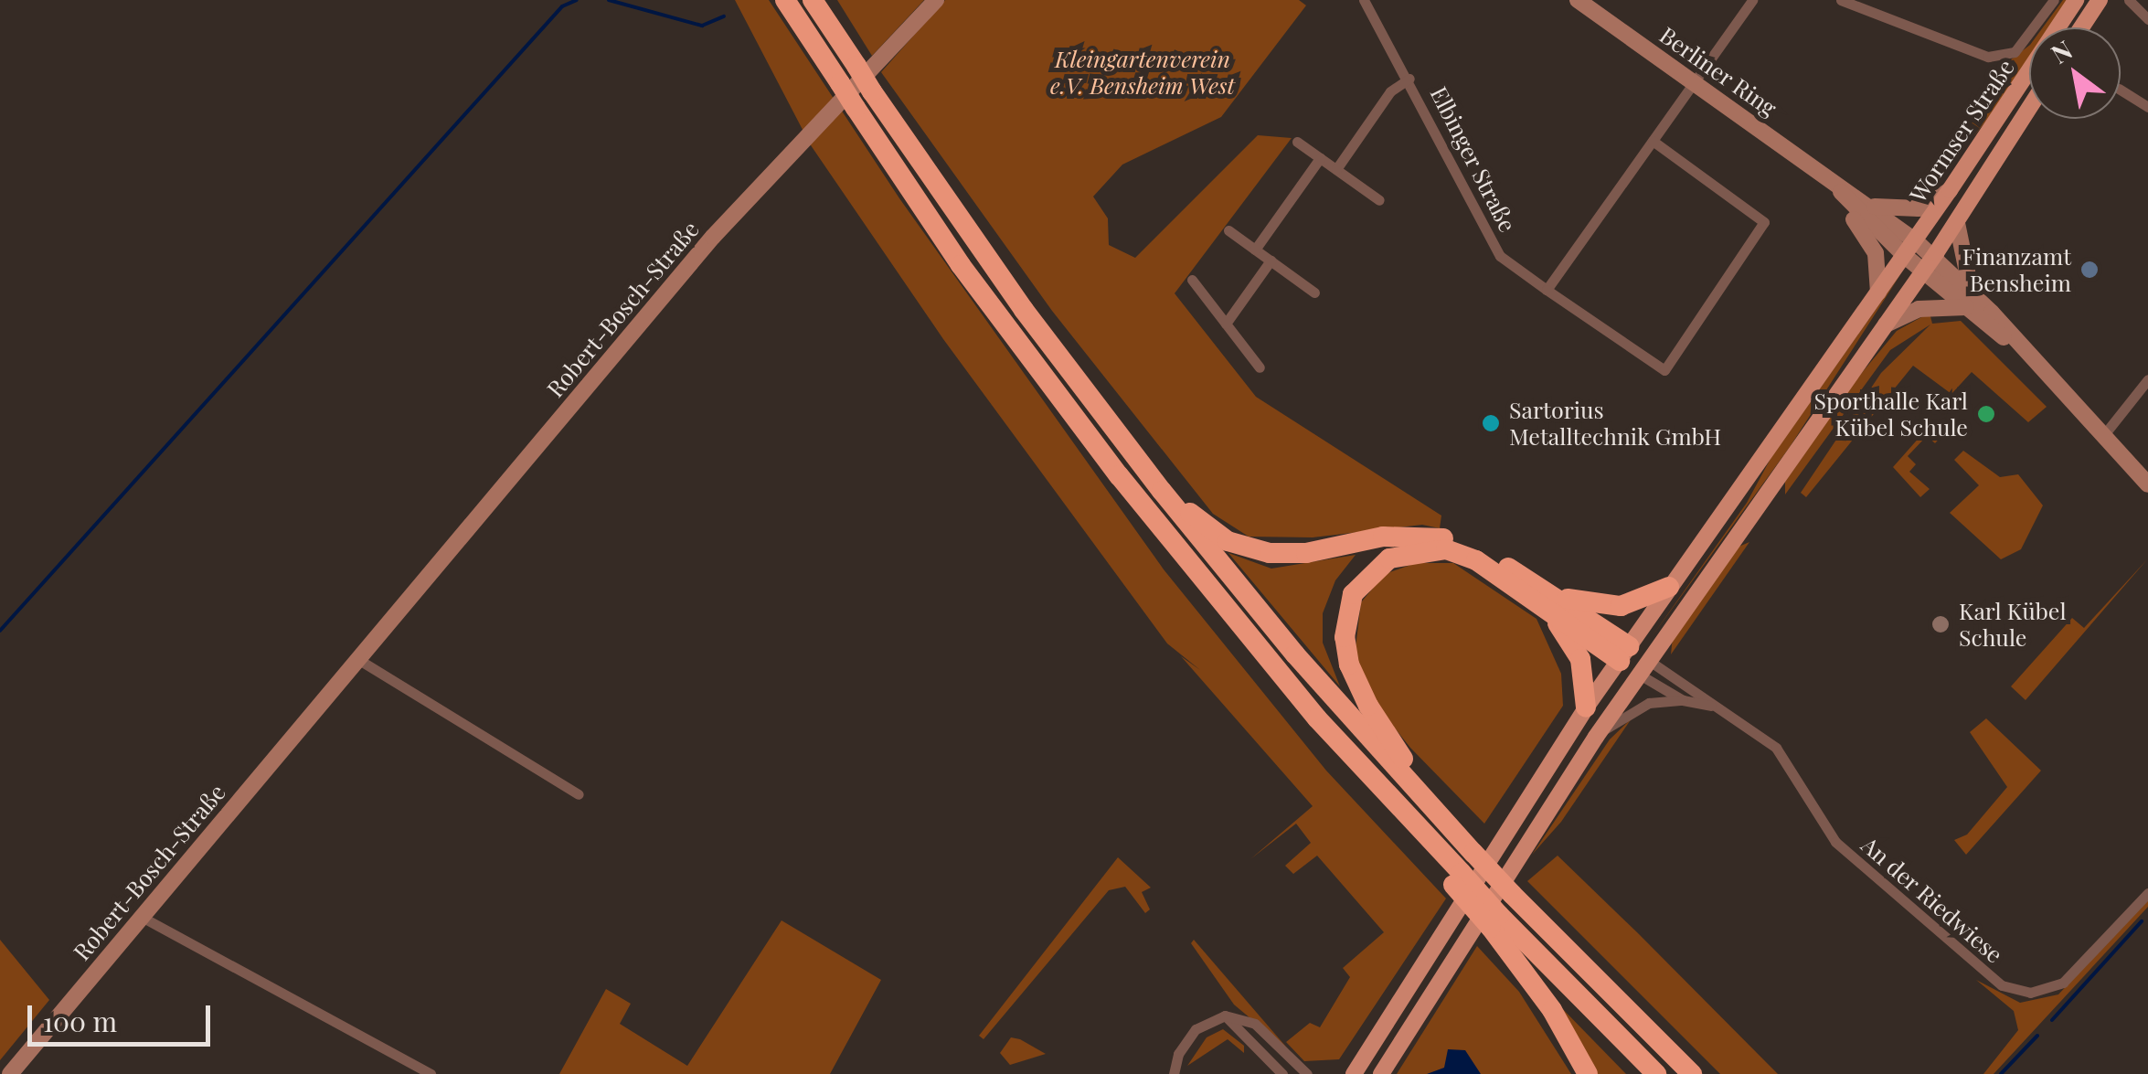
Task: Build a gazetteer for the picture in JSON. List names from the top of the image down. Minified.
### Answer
{"streets":{"main road":["Wormser Straße"],"street":["Berliner Ring","Elbinger Straße","Robert-Bosch-Straße","An der Riedwiese"]},"crossings":[["Berliner Ring","Wormser Straße"],["Wormser Straße","An der Riedwiese"]],"parks":["Kleingartenverein e.V. Bensheim West"],"places":["Finanzamt Bensheim","Sporthalle Karl Kübel Schule","Sartorius Metalltechnik GmbH","Karl Kübel Schule"],"scale_bar":"100 m","north":"top left"}
